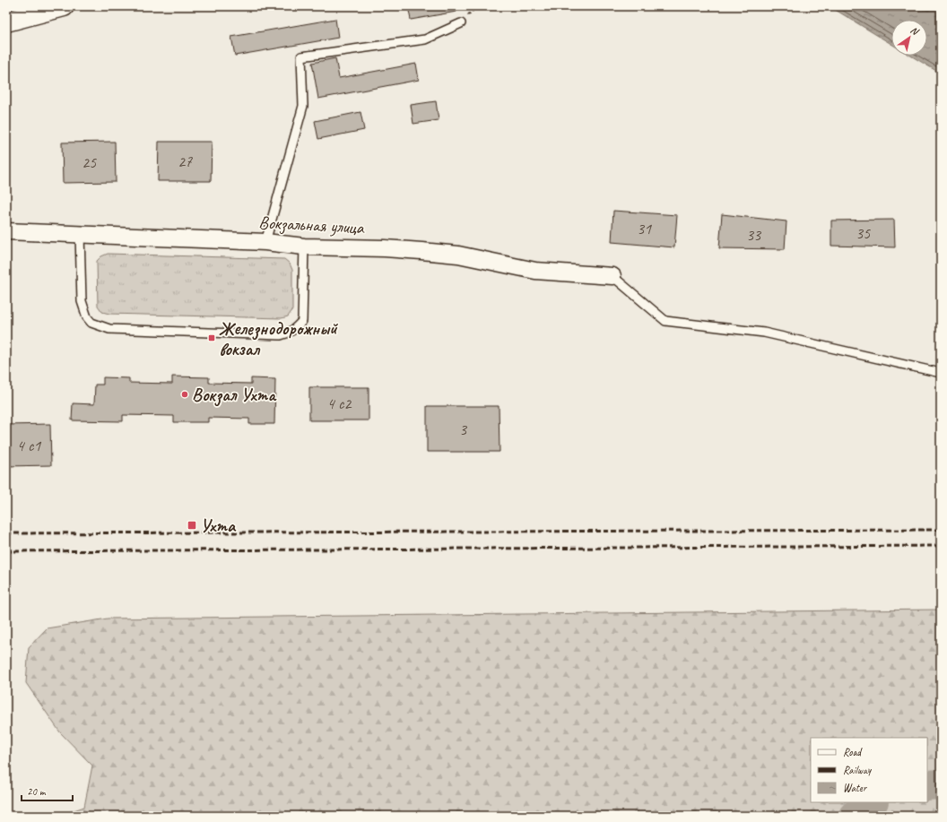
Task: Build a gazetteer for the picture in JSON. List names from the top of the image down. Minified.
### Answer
{"streets":{"street":["Вокзальная улица"]},"places":{"transit":["Железнодорожный вокзал","Ухта"],"other":["Вокзал Ухта"]},"house_numbers":["27","25","31","35","33","4 с2","3","4 с1"],"legend":["Road","Railway","Water"],"scale_bar":"20 m","north":"top right"}
